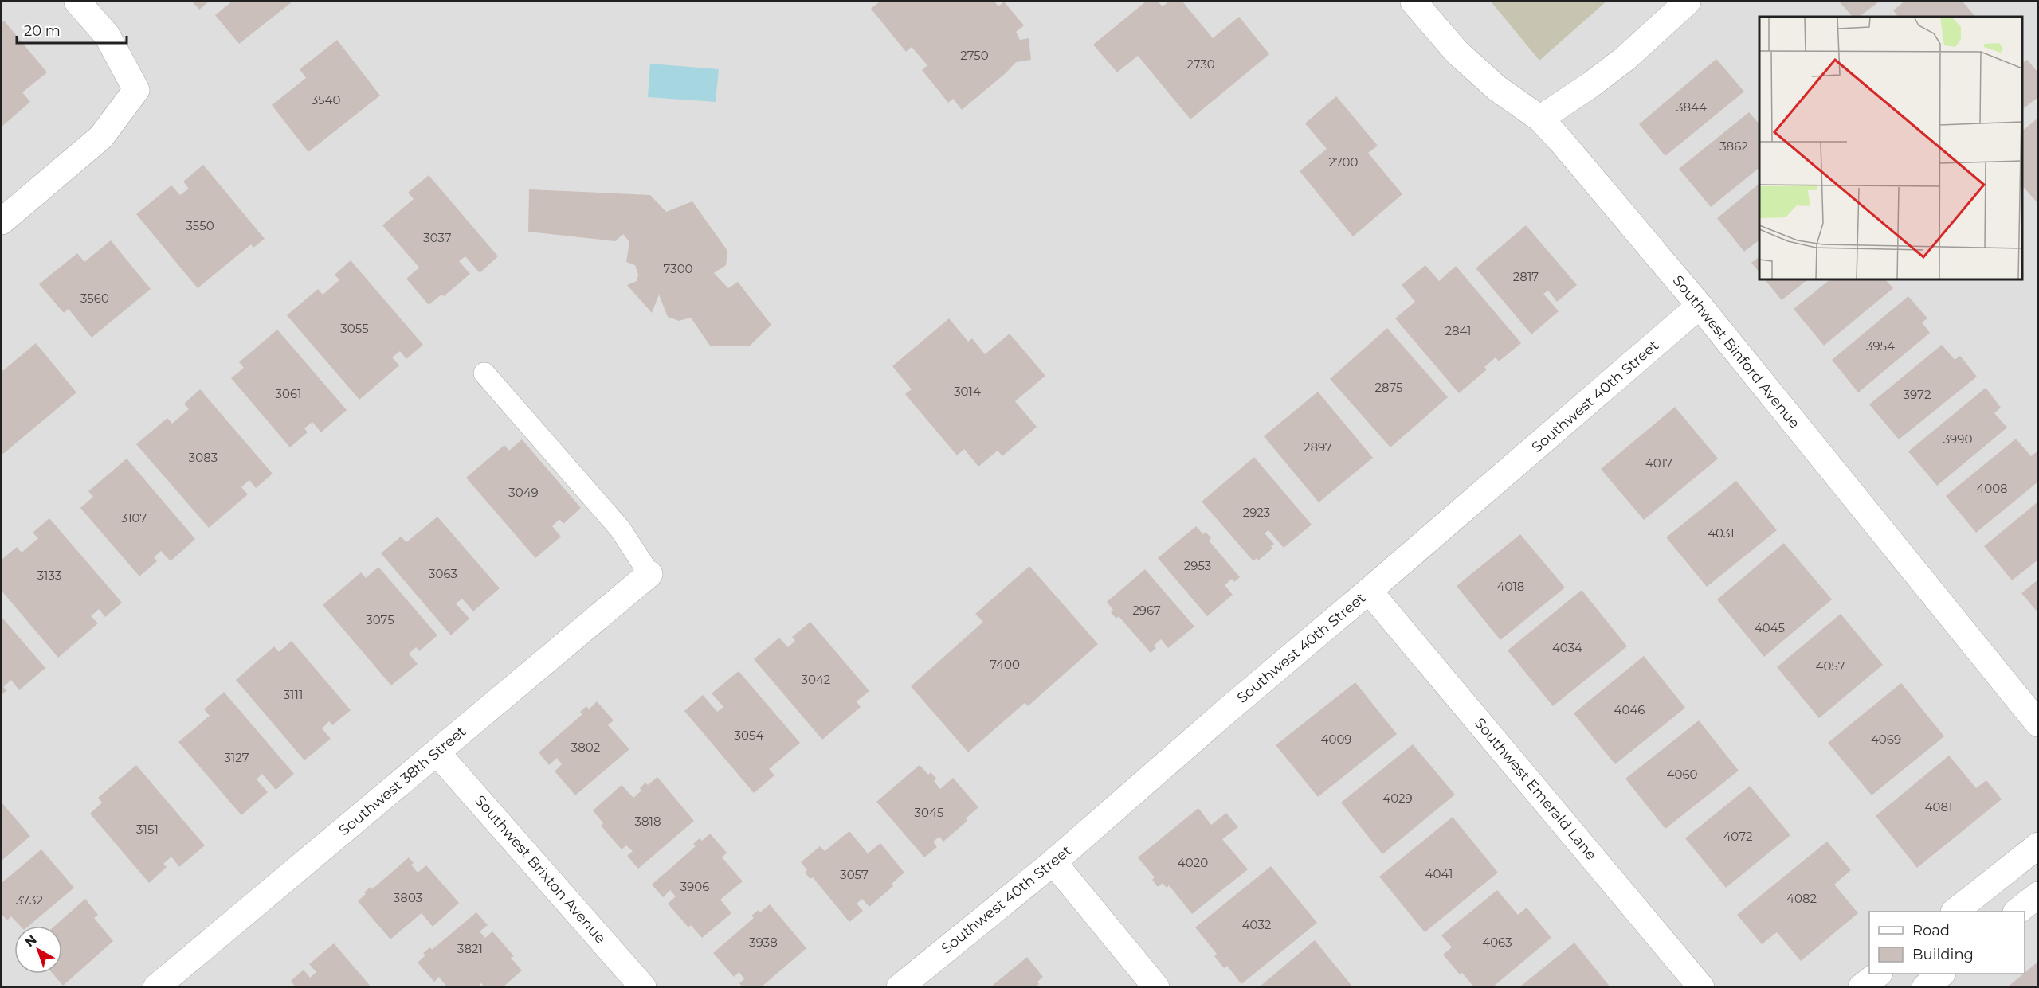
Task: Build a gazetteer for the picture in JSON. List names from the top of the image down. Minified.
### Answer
{"streets":{"street":["Southwest Binford Avenue","Southwest 40th Street","Southwest 38th Street","Southwest Emerald Lane","Southwest Brixton Avenue"]},"crossings":[["Southwest Binford Avenue","Southwest 40th Street"],["Southwest 40th Street","Southwest Emerald Lane"],["Southwest 38th Street","Southwest Brixton Avenue"]],"house_numbers":["2750","2730","3540","3844","3862","2700","3550","3037","7300","2817","3560","3055","2841","3954","2875","3014","3061","3972","3990","2897","3083","4017","4008","3049","2923","3107","4031","2953","3063","3133","4018","2967","3075","4045","4034","7400","4057","3042","3111","4046","3054","4009","4069","3802","3127","4060","4029","4081","3045","3818","3151","4072","4020","4041","3057","3906","3803","4082","3732","4032","3938","4063","3821"],"legend":["Road","Building"],"scale_bar":"20 m","north":"top left"}
